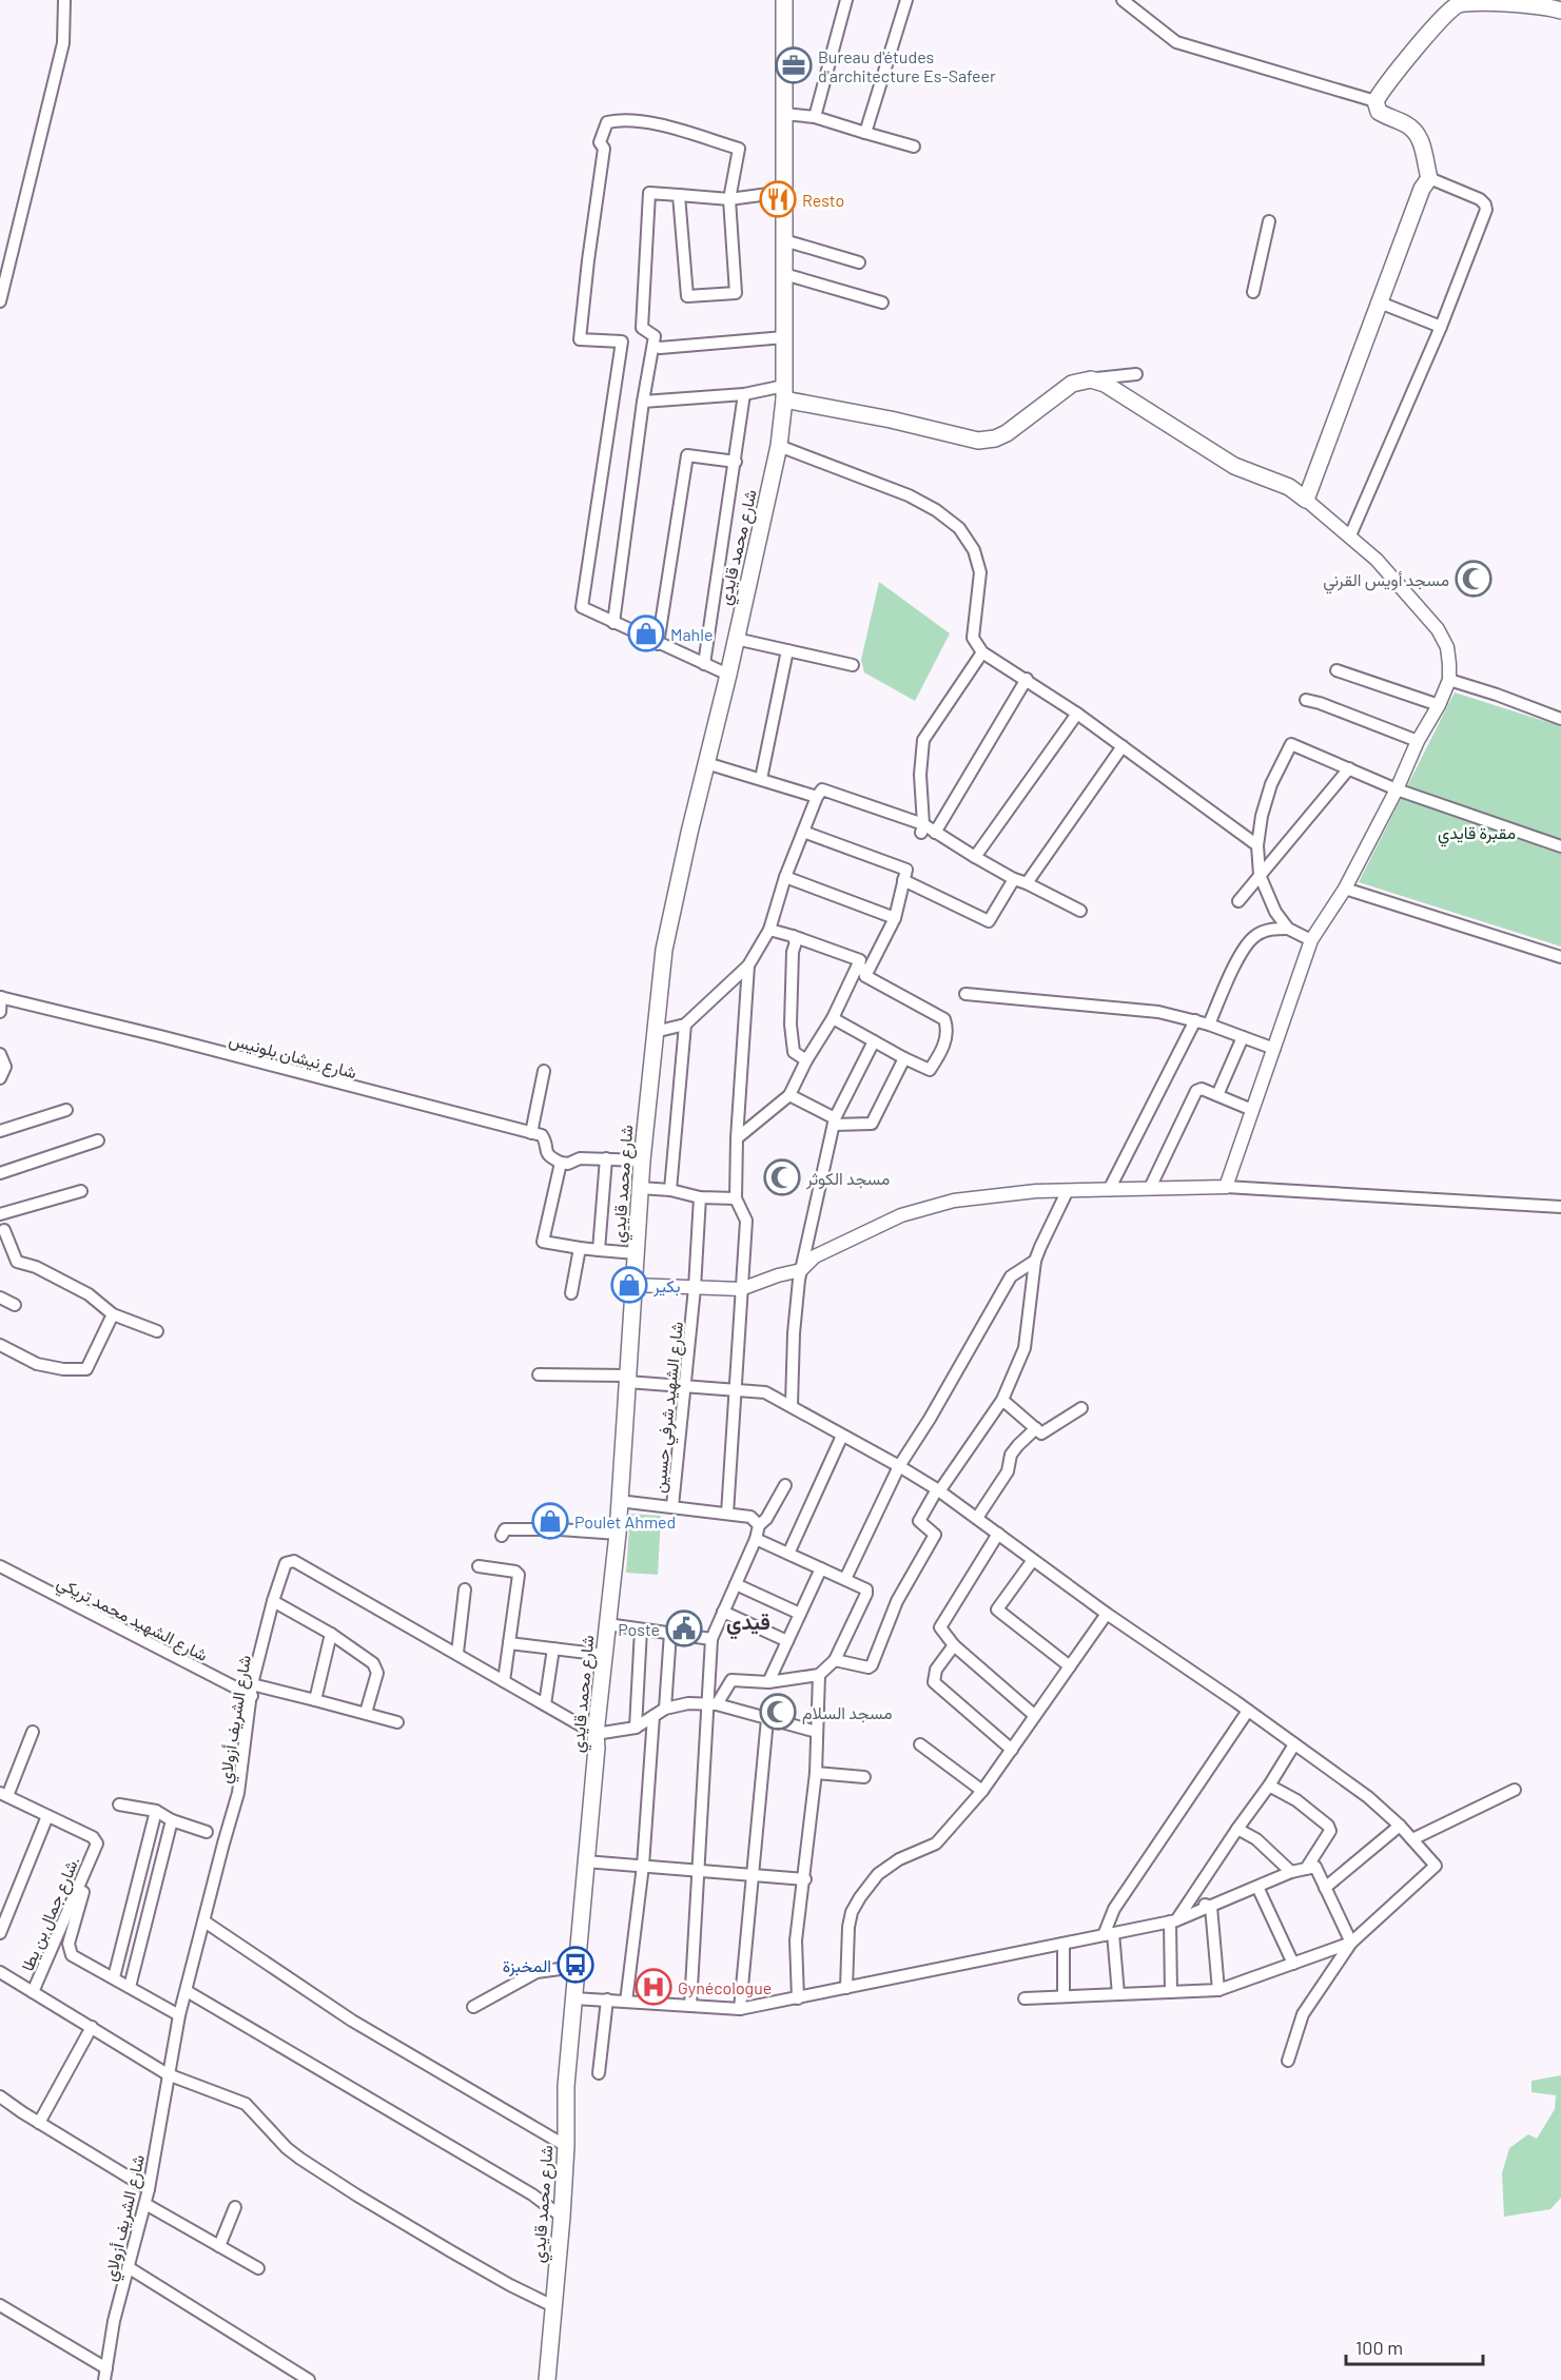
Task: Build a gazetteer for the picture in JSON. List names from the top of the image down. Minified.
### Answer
{"streets":{"main road":["شارع محمد قايدي"],"street":["شارع نيشان بلونيس","شارع الشهيد شرفي حسين","شارع الشهيد محمد تريكي","شارع الشريف أزولاي","شارع جمال بن يطا."]},"crossings":[["شارع محمد قايدي","شارع الشريف أزولاي"],["شارع الشهيد محمد تريكي","شارع الشريف أزولاي"]],"districts":["قيدي"],"parks":["مقبرة قايدي"],"places":{"office":["Bureau d'études d'architecture Es-Safeer"],"restaurant":["Resto"],"mosque":["مسجد أويس القرني","مسجد الكوثر","مسجد السلام"],"shop":["Mahle","بكير","Poulet Ahmed"],"public building":["Poste"],"bus stop":["المخبزة"],"hospital":["Gynécologue"]},"scale_bar":"100 m"}
